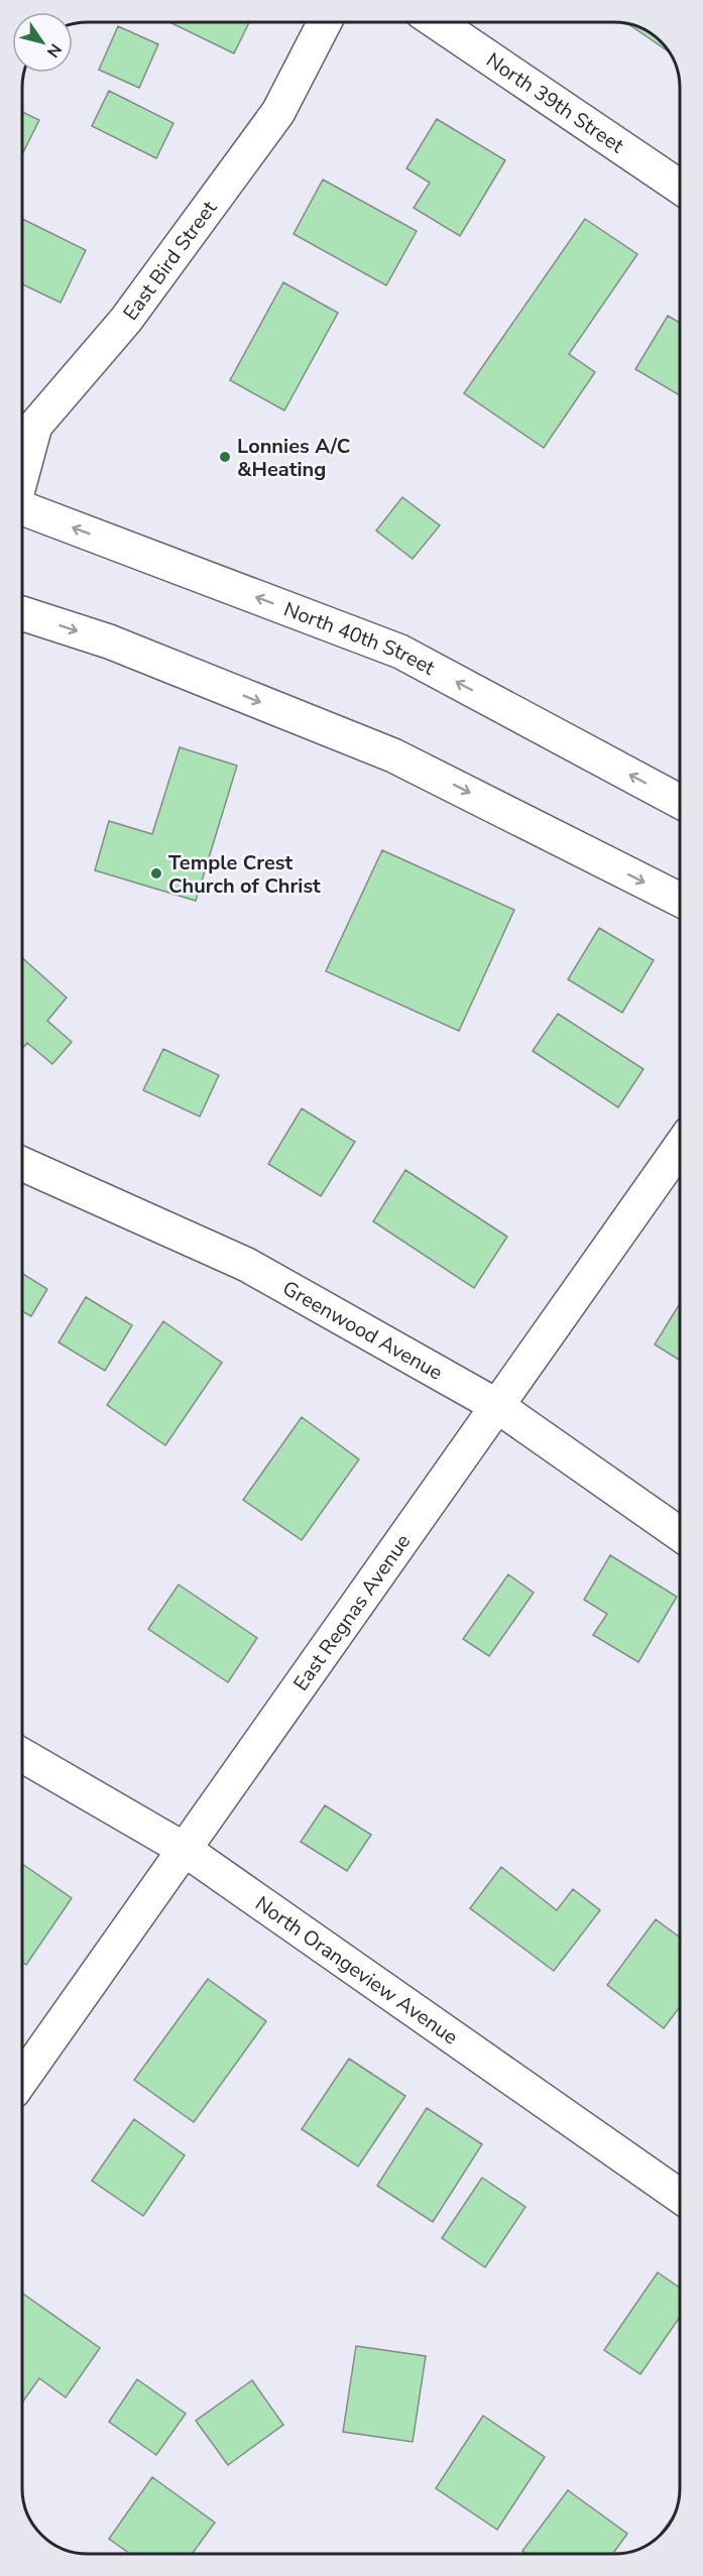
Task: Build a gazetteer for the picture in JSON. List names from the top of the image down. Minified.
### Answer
{"streets":{"street":["North 39th Street","East Bird Street","North 40th Street","Greenwood Avenue","East Regnas Avenue","North Orangeview Avenue"]},"crossings":[["Greenwood Avenue","East Regnas Avenue"],["East Regnas Avenue","North Orangeview Avenue"]],"places":["Lonnies A/C &Heating","Temple Crest Church of Christ"],"north":"bottom right"}
